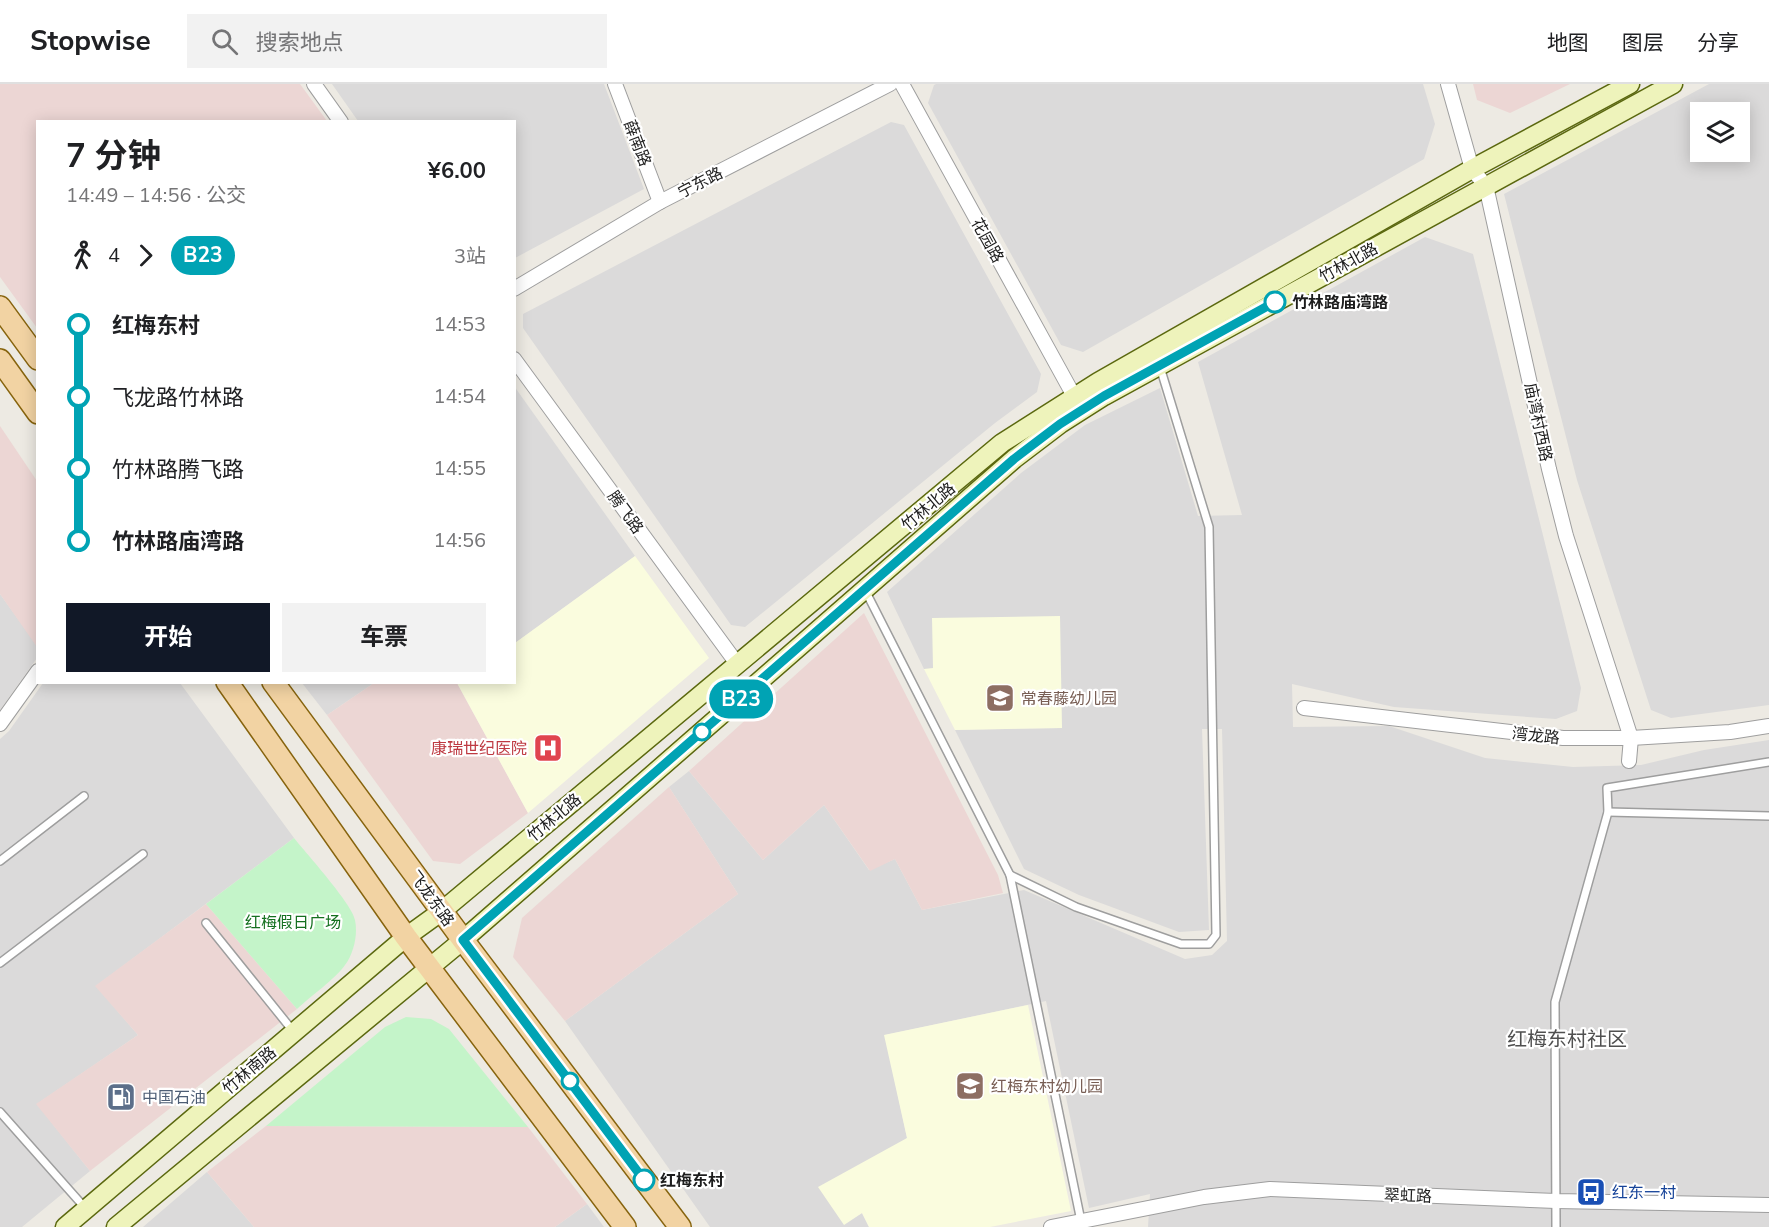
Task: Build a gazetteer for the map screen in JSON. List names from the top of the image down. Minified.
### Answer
{"streets":{"main road":["竹林北路","飞龙东路","竹林南路"],"street":["薛南路","宁东路","花园路","庙湾村西路","腾飞路","湾龙路","翠虹路"]},"crossings":[["薛南路","宁东路"],["花园路","竹林北路"],["竹林北路","庙湾村西路"],["竹林北路","腾飞路"],["竹林北路","飞龙东路"],["竹林北路","竹林南路"],["庙湾村西路","湾龙路"]],"districts":["红梅东村社区"],"parks":["红梅假日广场"],"places":{"other":["竹林路庙湾路","红梅东村"],"school or university":["常春藤幼儿园","红梅东村幼儿园"],"hospital":["康瑞世纪医院"],"fuel station":["中国石油"],"bus stop":["红东一村"]},"lines":["bus line B23"],"page":{"header":"Stopwise","search":"搜索地点","nav":["地图","图层","分享"],"on_map":"B23","heading":["7 分钟","14:49 – 14:56 · 公交","¥6.00"],"legs":["4","B23","3站"],"list":[{"name":"红梅东村","value":"14:53"},{"name":"飞龙路竹林路","value":"14:54"},{"name":"竹林路腾飞路","value":"14:55"},{"name":"竹林路庙湾路","value":"14:56"}],"buttons":["开始","车票"]}}
